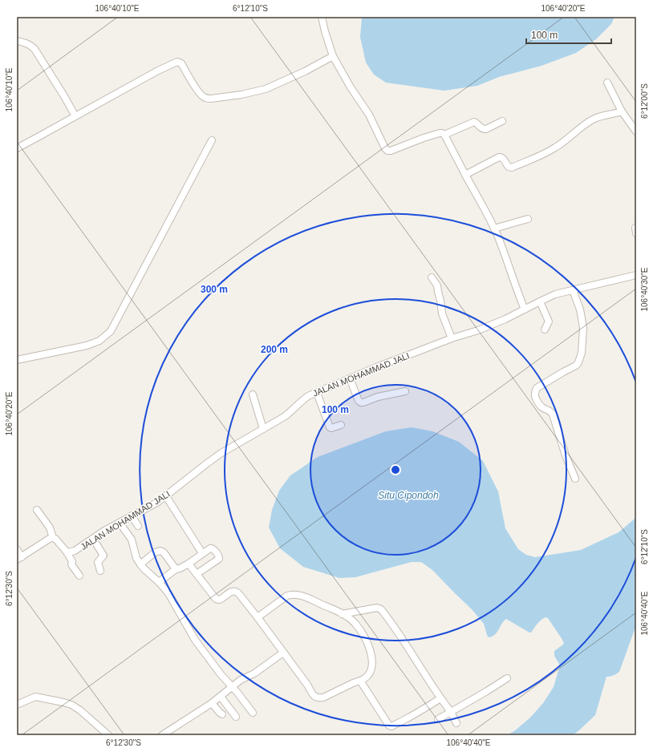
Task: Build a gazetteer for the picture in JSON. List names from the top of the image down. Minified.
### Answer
{"streets":{"street":["JALAN MOHAMMAD JALI"]},"water":["Situ Cipondoh"],"scale_bar":"100 m","coordinates":["106°40'10\"E","6°12'10\"S","106°40'20\"E","6°12'00\"S","106°40'30\"E","6°12'30\"S","106°40'40\"E"],"rings":["300 m","200 m","100 m"]}
